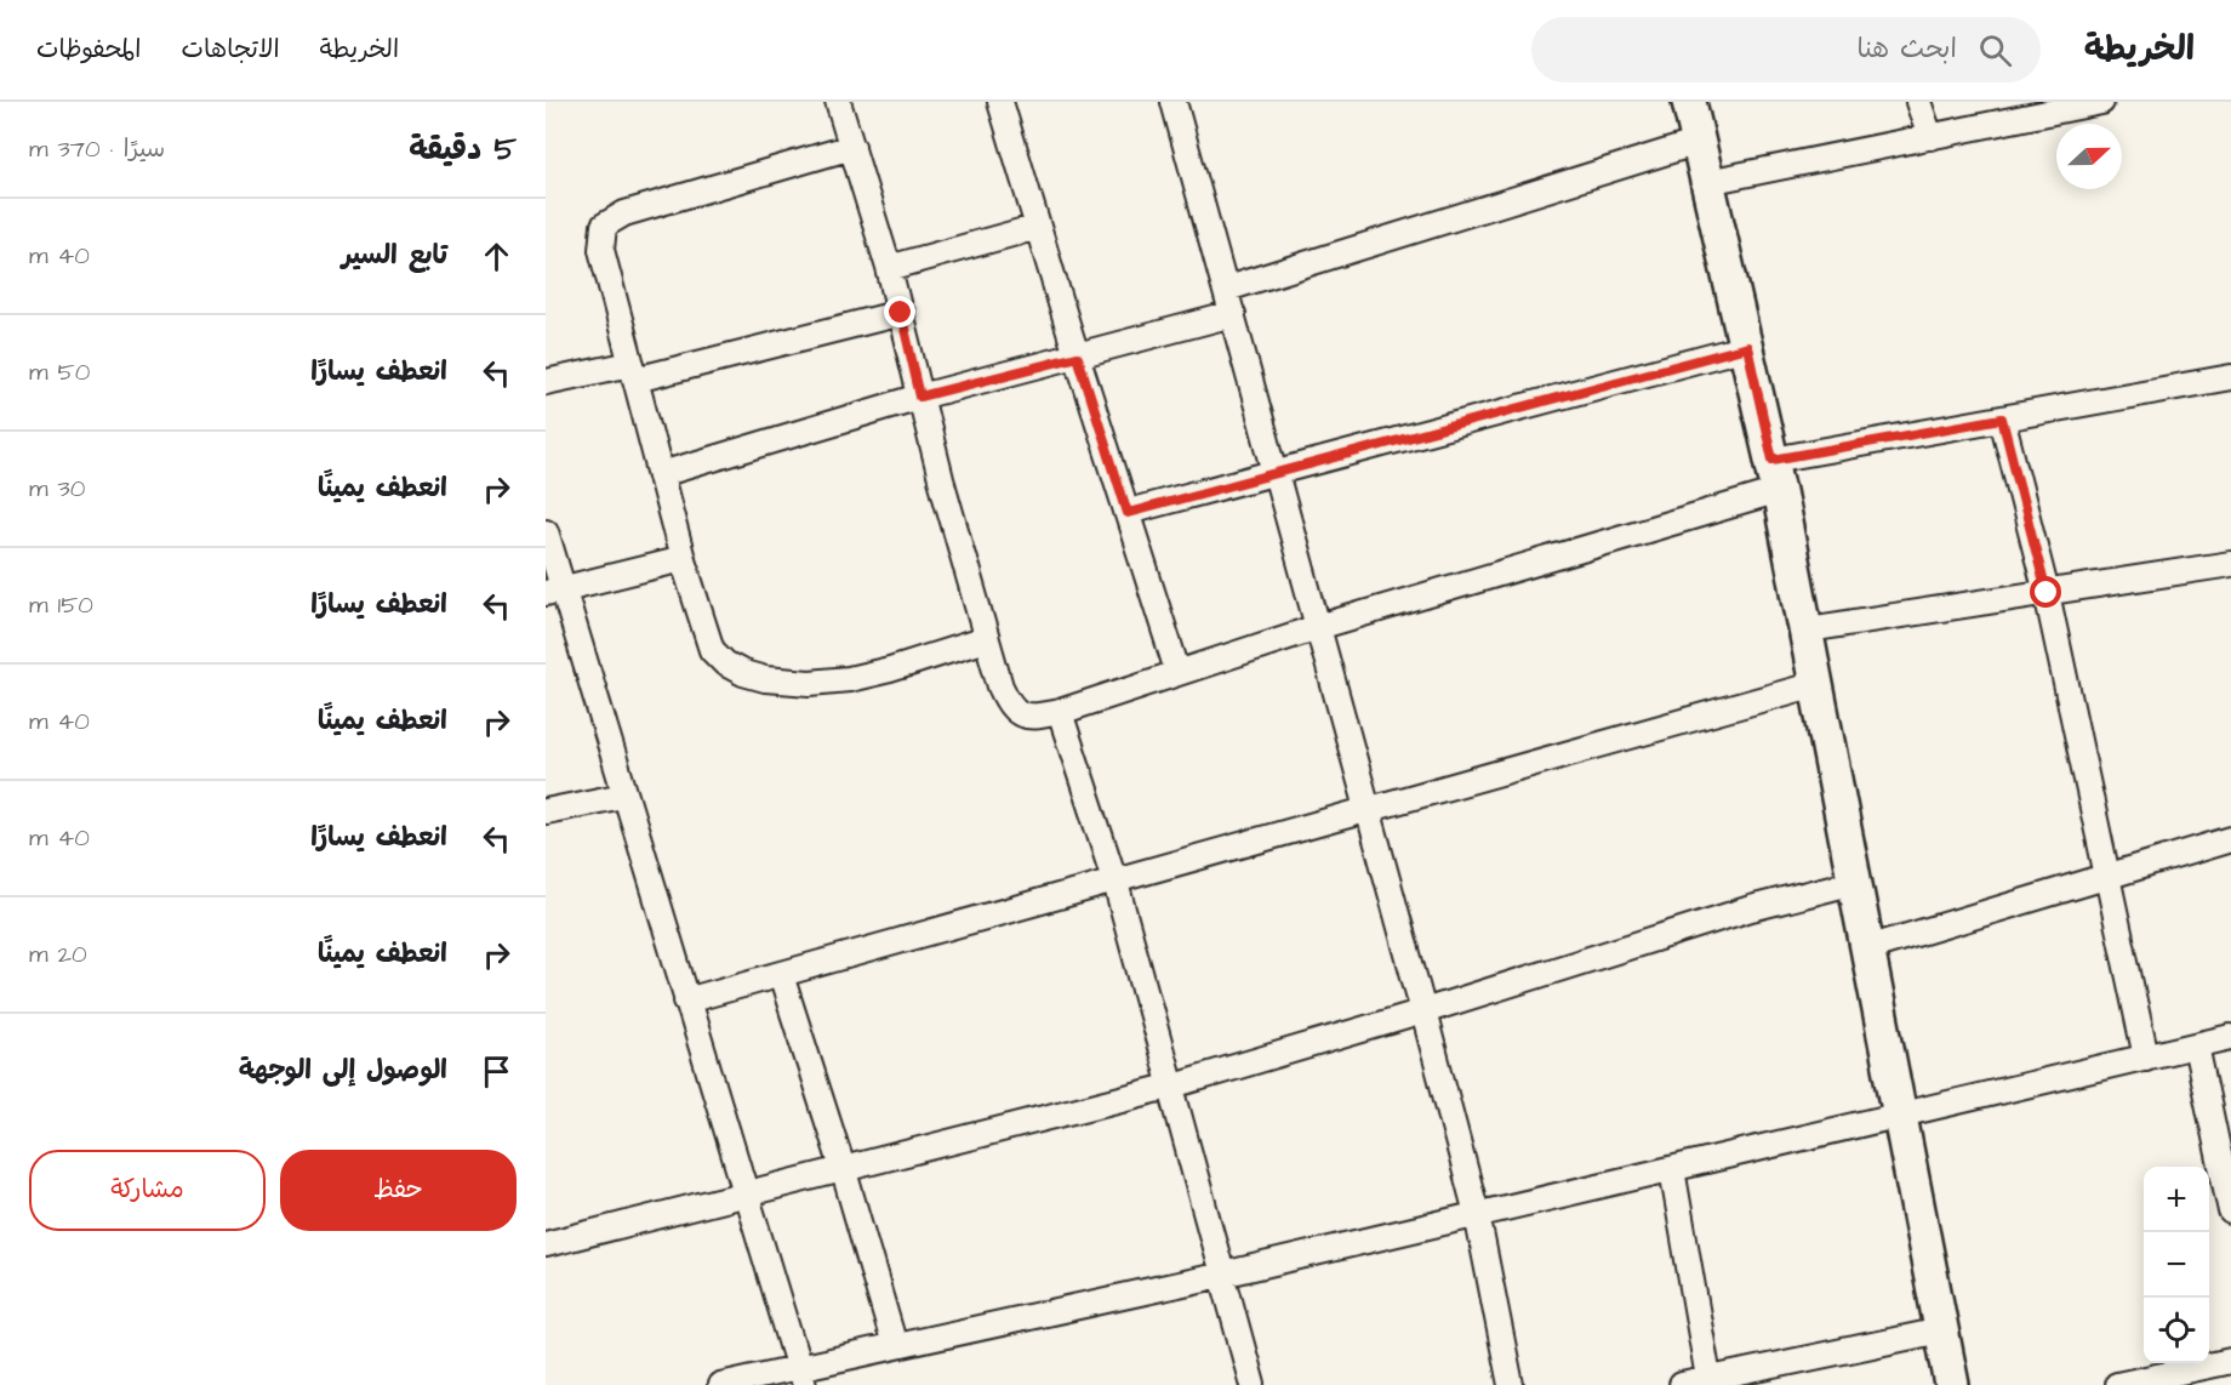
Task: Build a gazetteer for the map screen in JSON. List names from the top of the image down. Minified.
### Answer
{"north":"right","page":{"header":"الخريطة","search":"ابحث هنا","nav":["الخريطة","الاتجاهات","المحفوظات"],"heading":["5 دقيقة","سيرًا · 370 m"],"list":[["تابع السير","40 m"],["انعطف يسارًا","50 m"],["انعطف يمينًا","30 m"],["انعطف يسارًا","150 m"],["انعطف يمينًا","40 m"],["انعطف يسارًا","40 m"],["انعطف يمينًا","20 m"],"الوصول إلى الوجهة"],"buttons":["حفظ","مشاركة"],"map_buttons":["+","−"]}}
